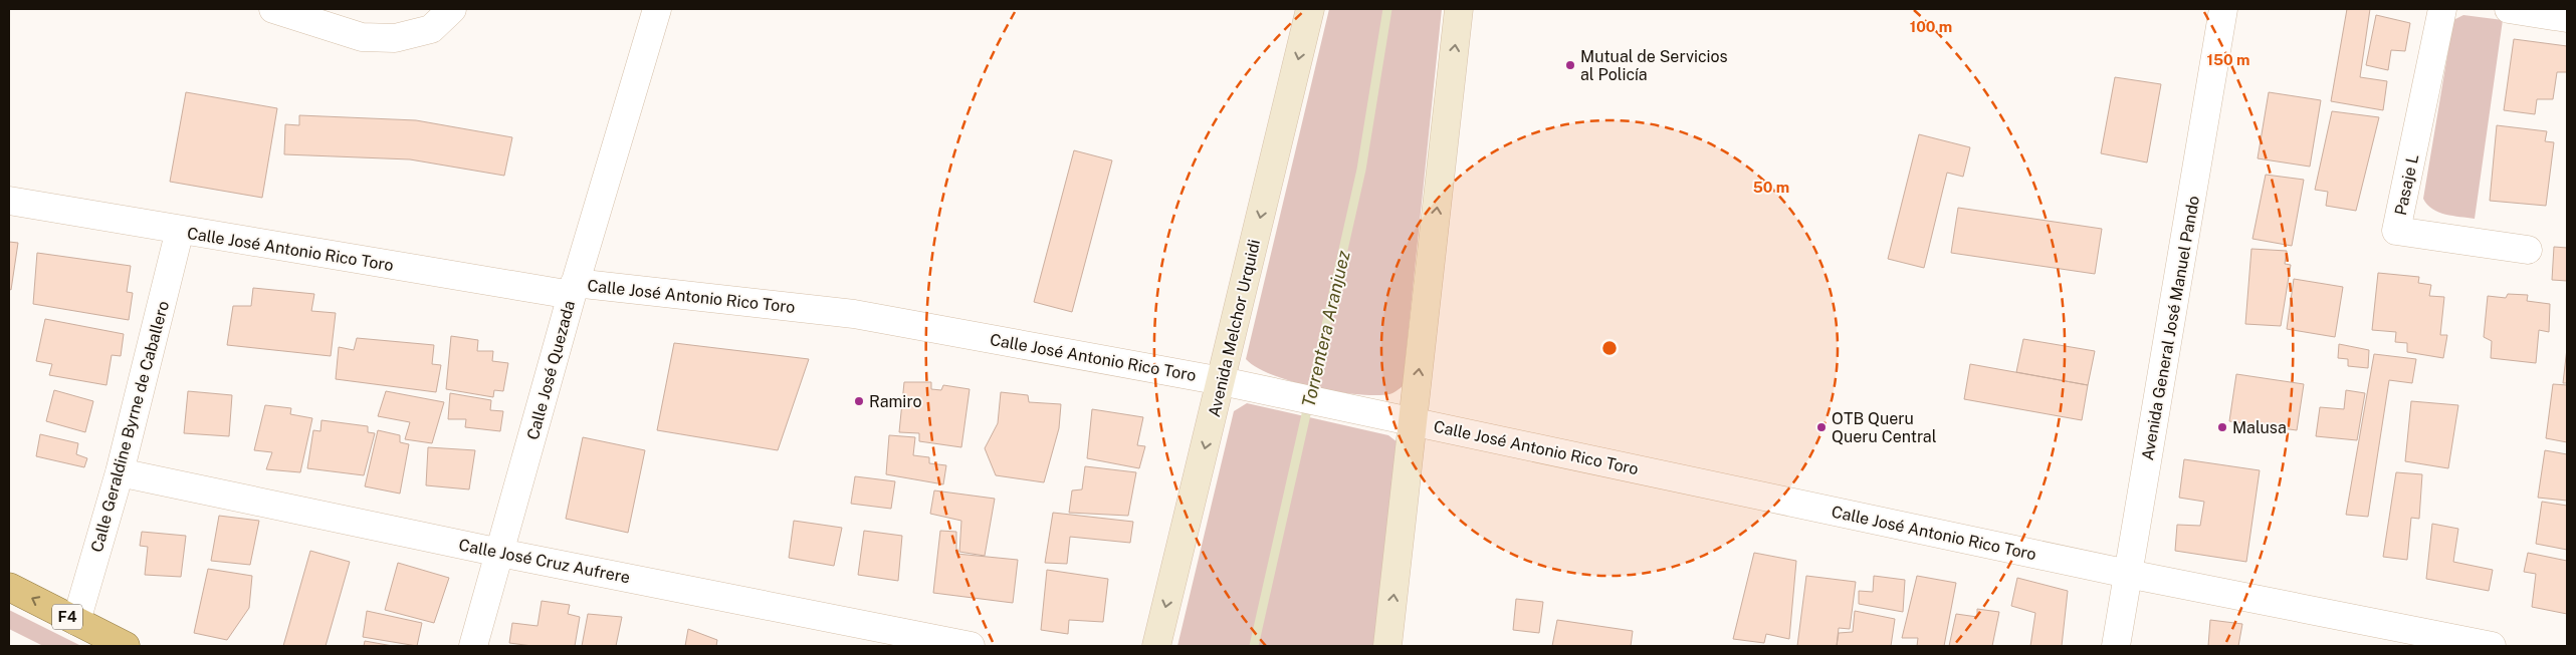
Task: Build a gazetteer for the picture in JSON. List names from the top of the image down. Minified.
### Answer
{"streets":{"highway":["F4"],"main road":["Avenida Melchor Urquidi"],"street":["Pasaje L","Calle José Antonio Rico Toro","Avenida General José Manuel Pando","Calle José Quezada","Calle Geraldine Byrne de Caballero","Calle José Cruz Aufrere"]},"crossings":[["Calle José Antonio Rico Toro","Avenida Melchor Urquidi"],["Calle José Antonio Rico Toro","Avenida General José Manuel Pando"],["Calle José Antonio Rico Toro","Calle José Quezada"],["Calle José Antonio Rico Toro","Calle Geraldine Byrne de Caballero"],["Calle José Quezada","Calle José Cruz Aufrere"],["Calle Geraldine Byrne de Caballero","Calle José Cruz Aufrere"],["Calle Geraldine Byrne de Caballero","F4"]],"water":["Torrentera Aranjuez"],"places":["Mutual de Servicios al Policía","Ramiro","OTB Queru Queru Central","Malusa"],"rings":["100 m","150 m","50 m"]}
